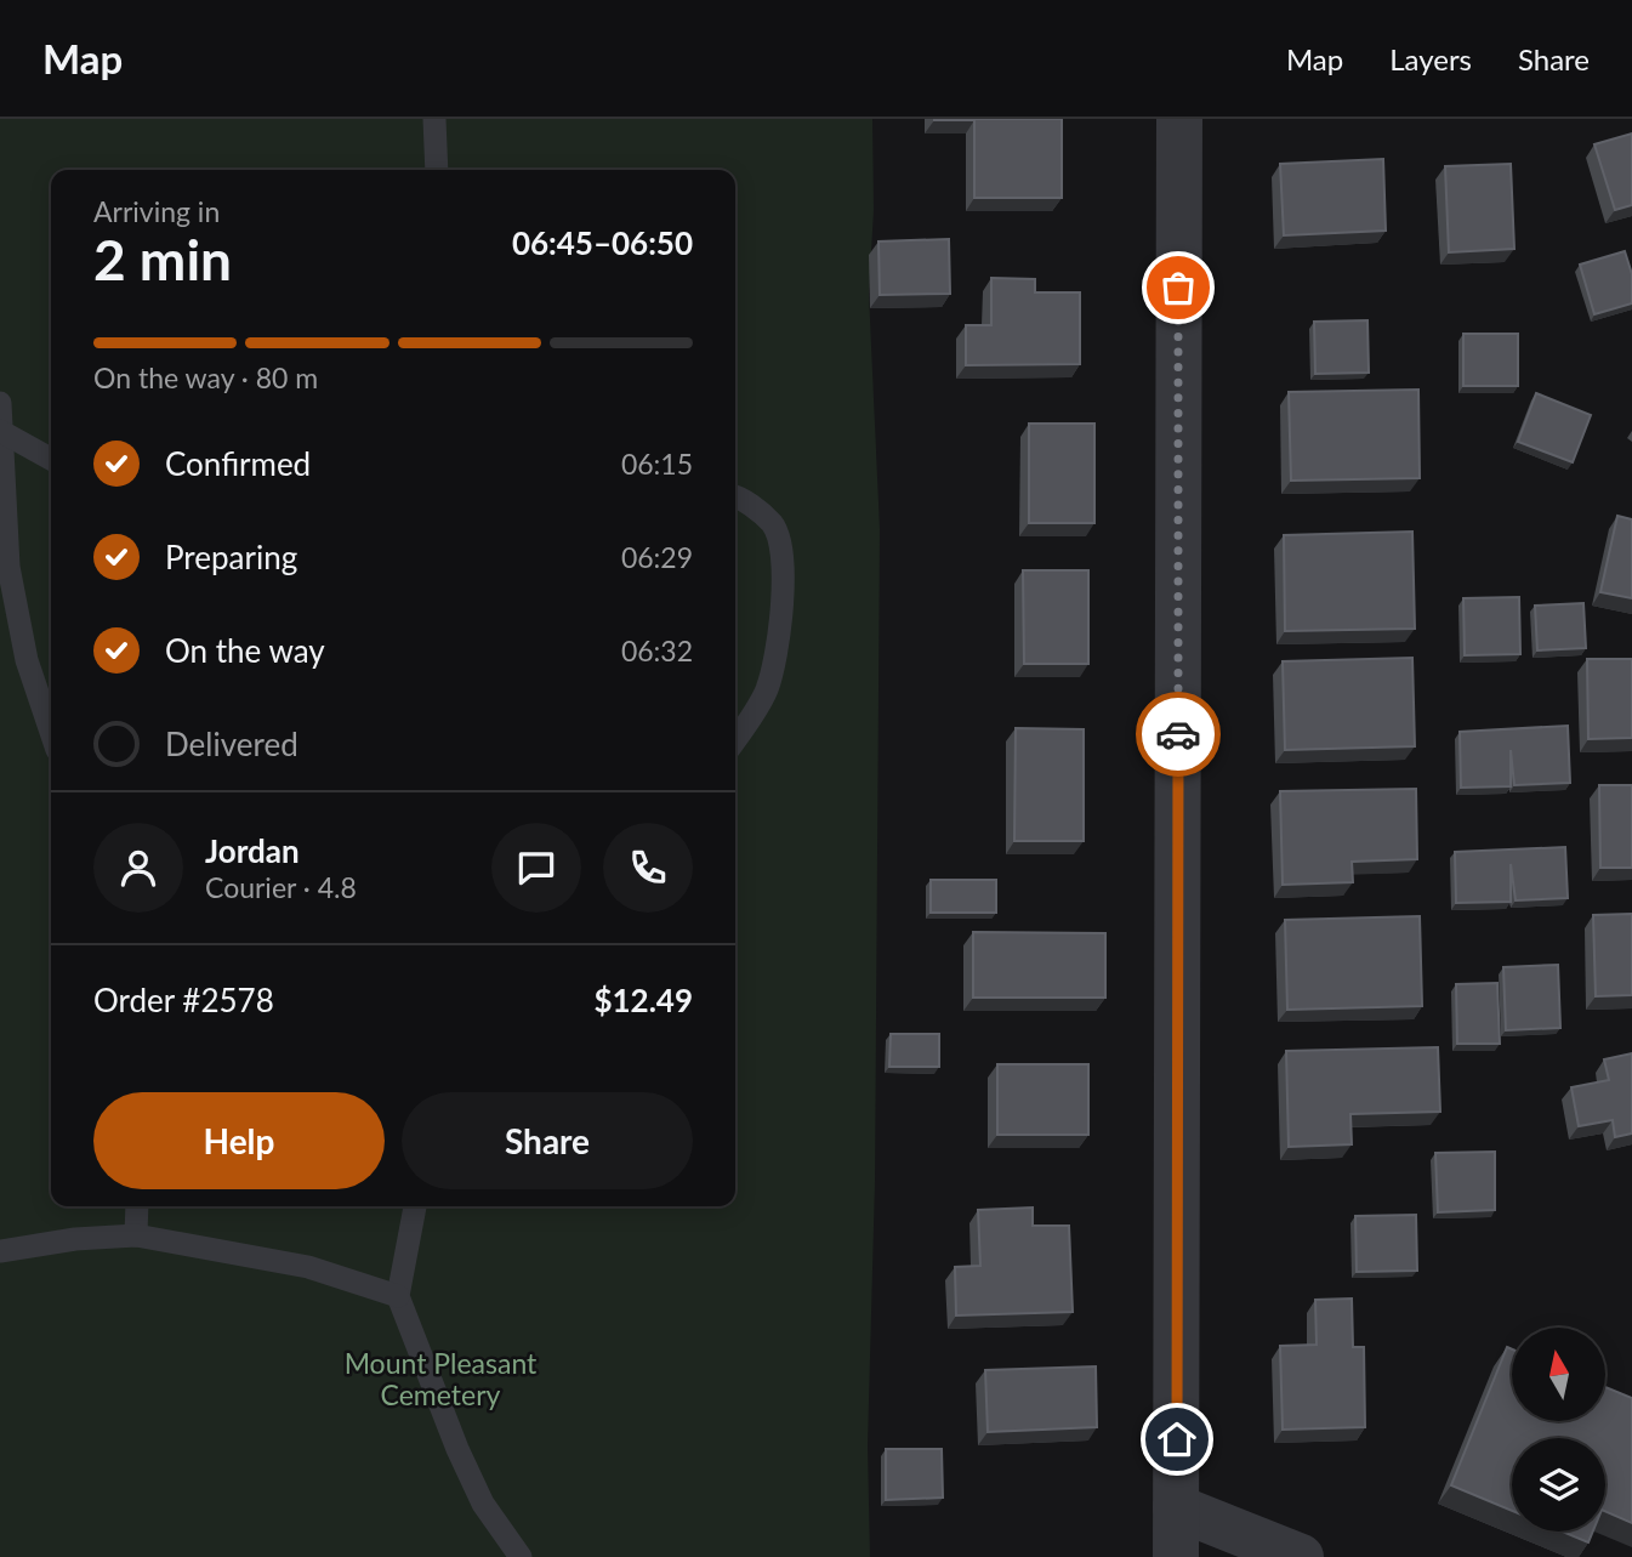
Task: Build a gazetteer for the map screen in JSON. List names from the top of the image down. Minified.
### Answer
{"parks":["Mount Pleasant Cemetery"],"north":"top","page":{"header":"Map","nav":["Map","Layers","Share"],"heading":["2 min","Arriving in","06:45–06:50"],"panel":["Jordan","Courier · 4.8","Order #2578","$12.49"],"bar":"On the way · 80 m","list":[["Confirmed","06:15"],["Preparing","06:29"],["On the way","06:32"],"Delivered"],"buttons":["Help","Share"]}}
